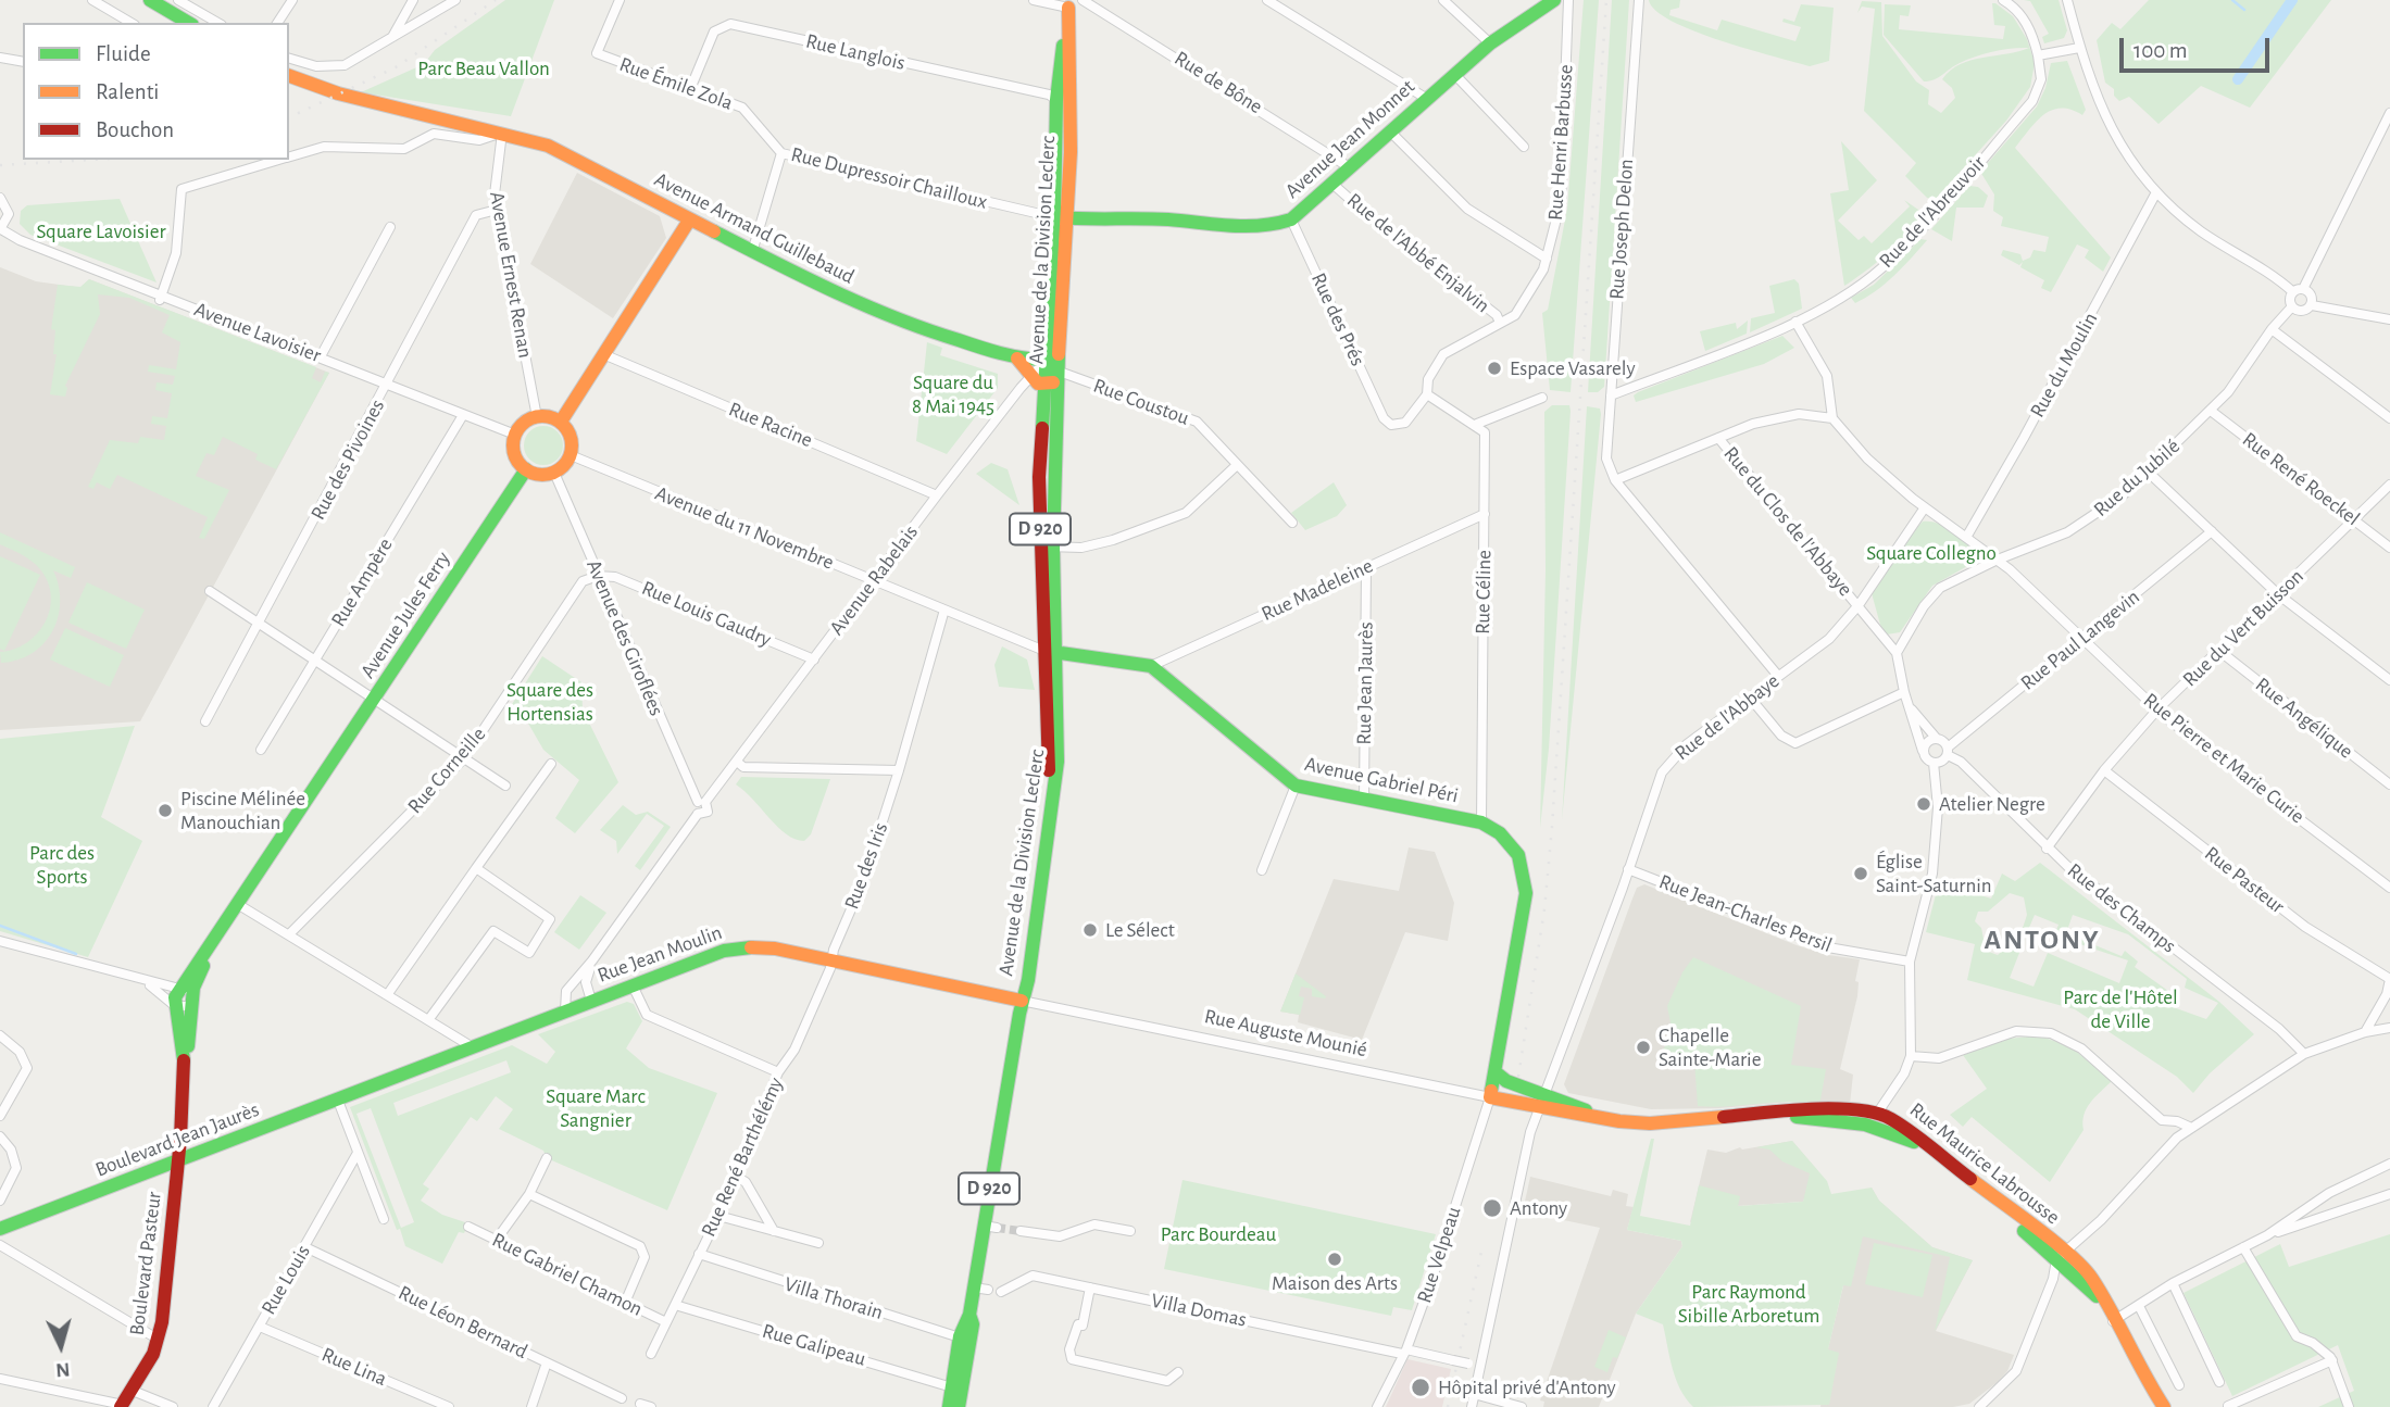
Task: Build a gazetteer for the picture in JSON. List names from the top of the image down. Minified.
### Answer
{"streets":{"main road":["Avenue Jean Monnet","Avenue Armand Guillebaud","Avenue de la Division Leclerc","D 920","Avenue Jules Ferry","Avenue Gabriel Péri","Rue Jean Moulin","Rue Auguste Mounié","Boulevard Jean Jaurès","Rue Maurice Labrousse","Boulevard Pasteur"],"street":["Rue Langlois","Rue de Bône","Rue Émile Zola","Rue Henri Barbusse","Rue Dupressoir Chailloux","Rue de l'Abreuvoir","Rue Joseph Delon","Rue de l'Abbé Enjalvin","Avenue Ernest Renan","Rue des Prés","Avenue Lavoisier","Rue du Moulin","Rue Coustou","Rue Racine","Rue des Pivoines","Rue du Jubilé","Rue René Roeckel","Rue du Clos de l'Abbaye","Avenue du 11 Novembre","Avenue Rabelais","Rue Ampère","Rue Madeleine","Rue Céline","Rue Louis Gaudry","Rue du Vert Buisson","Avenue des Giroflées","Rue Paul Langevin","Rue Jean Jaurès","Rue de l'Abbaye","Rue Angélique","Rue Pierre et Marie Curie","Rue Corneille","Rue des Iris","Rue Pasteur","Rue des Champs","Rue Jean-Charles Persil","Rue René Barthélémy","Rue Velpeau","Rue Gabriel Chamon","Rue Louis","Villa Thorain","Villa Domas","Rue Léon Bernard","Rue Galipeau","Rue Lina"]},"crossings":[["Rue Langlois","Rue Émile Zola"],["Rue Langlois","Avenue de la Division Leclerc"],["Rue de Bône","Avenue Jean Monnet"],["Rue Émile Zola","Rue Dupressoir Chailloux"],["Avenue Jean Monnet","Rue Dupressoir Chailloux"],["Avenue Jean Monnet","Avenue de la Division Leclerc"],["Avenue Jean Monnet","Rue de l'Abbé Enjalvin"],["Avenue Jean Monnet","Rue des Prés"],["Rue Henri Barbusse","Rue de l'Abbé Enjalvin"],["Rue Henri Barbusse","Rue des Prés"],["Rue Dupressoir Chailloux","Avenue Armand Guillebaud"],["Rue Dupressoir Chailloux","Avenue de la Division Leclerc"],["Rue de l'Abreuvoir","Rue Joseph Delon"],["Avenue Armand Guillebaud","Avenue de la Division Leclerc"],["Avenue Armand Guillebaud","Avenue Ernest Renan"],["Avenue Armand Guillebaud","Rue Coustou"],["Avenue Armand Guillebaud","Avenue Rabelais"],["Avenue de la Division Leclerc","Rue Coustou"],["Avenue de la Division Leclerc","Avenue du 11 Novembre"],["Avenue de la Division Leclerc","D 920"],["Avenue de la Division Leclerc","Avenue Rabelais"],["Avenue de la Division Leclerc","Rue Jean Moulin"],["Avenue de la Division Leclerc","Rue Auguste Mounié"],["Avenue Ernest Renan","Avenue Lavoisier"],["Avenue Ernest Renan","Rue des Pivoines"],["Avenue Ernest Renan","Avenue du 11 Novembre"],["Avenue Ernest Renan","Avenue Jules Ferry"],["Avenue Ernest Renan","Avenue des Giroflées"],["Avenue Lavoisier","Rue des Pivoines"],["Avenue Lavoisier","Avenue du 11 Novembre"],["Avenue Lavoisier","Rue Ampère"],["Avenue Lavoisier","Avenue Jules Ferry"],["Avenue Lavoisier","Avenue des Giroflées"],["Rue Coustou","Avenue Rabelais"],["Rue Racine","Avenue Rabelais"],["Rue du Jubilé","Rue René Roeckel"],["Rue du Jubilé","Rue du Clos de l'Abbaye"],["Rue du Jubilé","Rue Pierre et Marie Curie"],["Rue René Roeckel","Rue du Vert Buisson"],["Rue du Clos de l'Abbaye","Rue de l'Abbaye"],["Avenue du 11 Novembre","Avenue Rabelais"],["Avenue du 11 Novembre","Avenue Jules Ferry"],["Avenue du 11 Novembre","Avenue des Giroflées"],["Avenue du 11 Novembre","Rue des Iris"],["D 920","Rue Jean Moulin"],["D 920","Rue Auguste Mounié"],["D 920","Villa Thorain"],["D 920","Rue Galipeau"],["Avenue Rabelais","Rue Louis Gaudry"],["Avenue Rabelais","Avenue des Giroflées"],["Rue Madeleine","Rue Céline"],["Rue Madeleine","Rue Jean Jaurès"],["Rue Madeleine","Avenue Gabriel Péri"],["Rue Céline","Avenue Gabriel Péri"],["Rue Louis Gaudry","Avenue des Giroflées"],["Rue Louis Gaudry","Rue Corneille"],["Avenue Jules Ferry","Avenue des Giroflées"],["Rue du Vert Buisson","Rue Angélique"],["Rue du Vert Buisson","Rue Pierre et Marie Curie"],["Rue du Vert Buisson","Rue Pasteur"],["Rue du Vert Buisson","Rue des Champs"],["Avenue des Giroflées","Rue Corneille"],["Rue Paul Langevin","Rue Pierre et Marie Curie"],["Rue Paul Langevin","Rue des Champs"],["Rue Jean Jaurès","Avenue Gabriel Péri"],["Rue de l'Abbaye","Rue Jean-Charles Persil"],["Rue de l'Abbaye","Rue Auguste Mounié"],["Rue de l'Abbaye","Rue Maurice Labrousse"],["Rue de l'Abbaye","Villa Domas"],["Avenue Gabriel Péri","Rue Auguste Mounié"],["Avenue Gabriel Péri","Rue Velpeau"],["Rue des Iris","Rue Jean Moulin"],["Rue des Iris","Rue René Barthélémy"],["Rue Jean Moulin","Rue Auguste Mounié"],["Rue Jean Moulin","Boulevard Jean Jaurès"],["Rue Jean Moulin","Rue René Barthélémy"],["Rue Auguste Mounié","Rue Maurice Labrousse"],["Rue Auguste Mounié","Rue Velpeau"],["Boulevard Jean Jaurès","Boulevard Pasteur"],["Rue René Barthélémy","Rue Gabriel Chamon"],["Rue René Barthélémy","Villa Thorain"],["Rue René Barthélémy","Rue Galipeau"],["Rue Velpeau","Villa Domas"],["Rue Louis","Rue Léon Bernard"],["Rue Louis","Rue Lina"]],"districts":["ANTONY"],"parks":["Parc Beau Vallon","Square Lavoisier","Square du 8 Mai 1945","Square Collegno","Square des Hortensias","Parc des Sports","Parc de l'Hôtel de Ville","Square Marc Sangnier","Parc Bourdeau","Parc Raymond Sibille Arboretum"],"places":["Espace Vasarely","Atelier Negre","Piscine Mélinée Manouchian","Église Saint-Saturnin","Le Sélect","Chapelle Sainte-Marie","Antony","Maison des Arts","Hôpital privé d'Antony"],"legend":["Fluide","Ralenti","Bouchon"],"scale_bar":"100 m","north":"bottom"}
